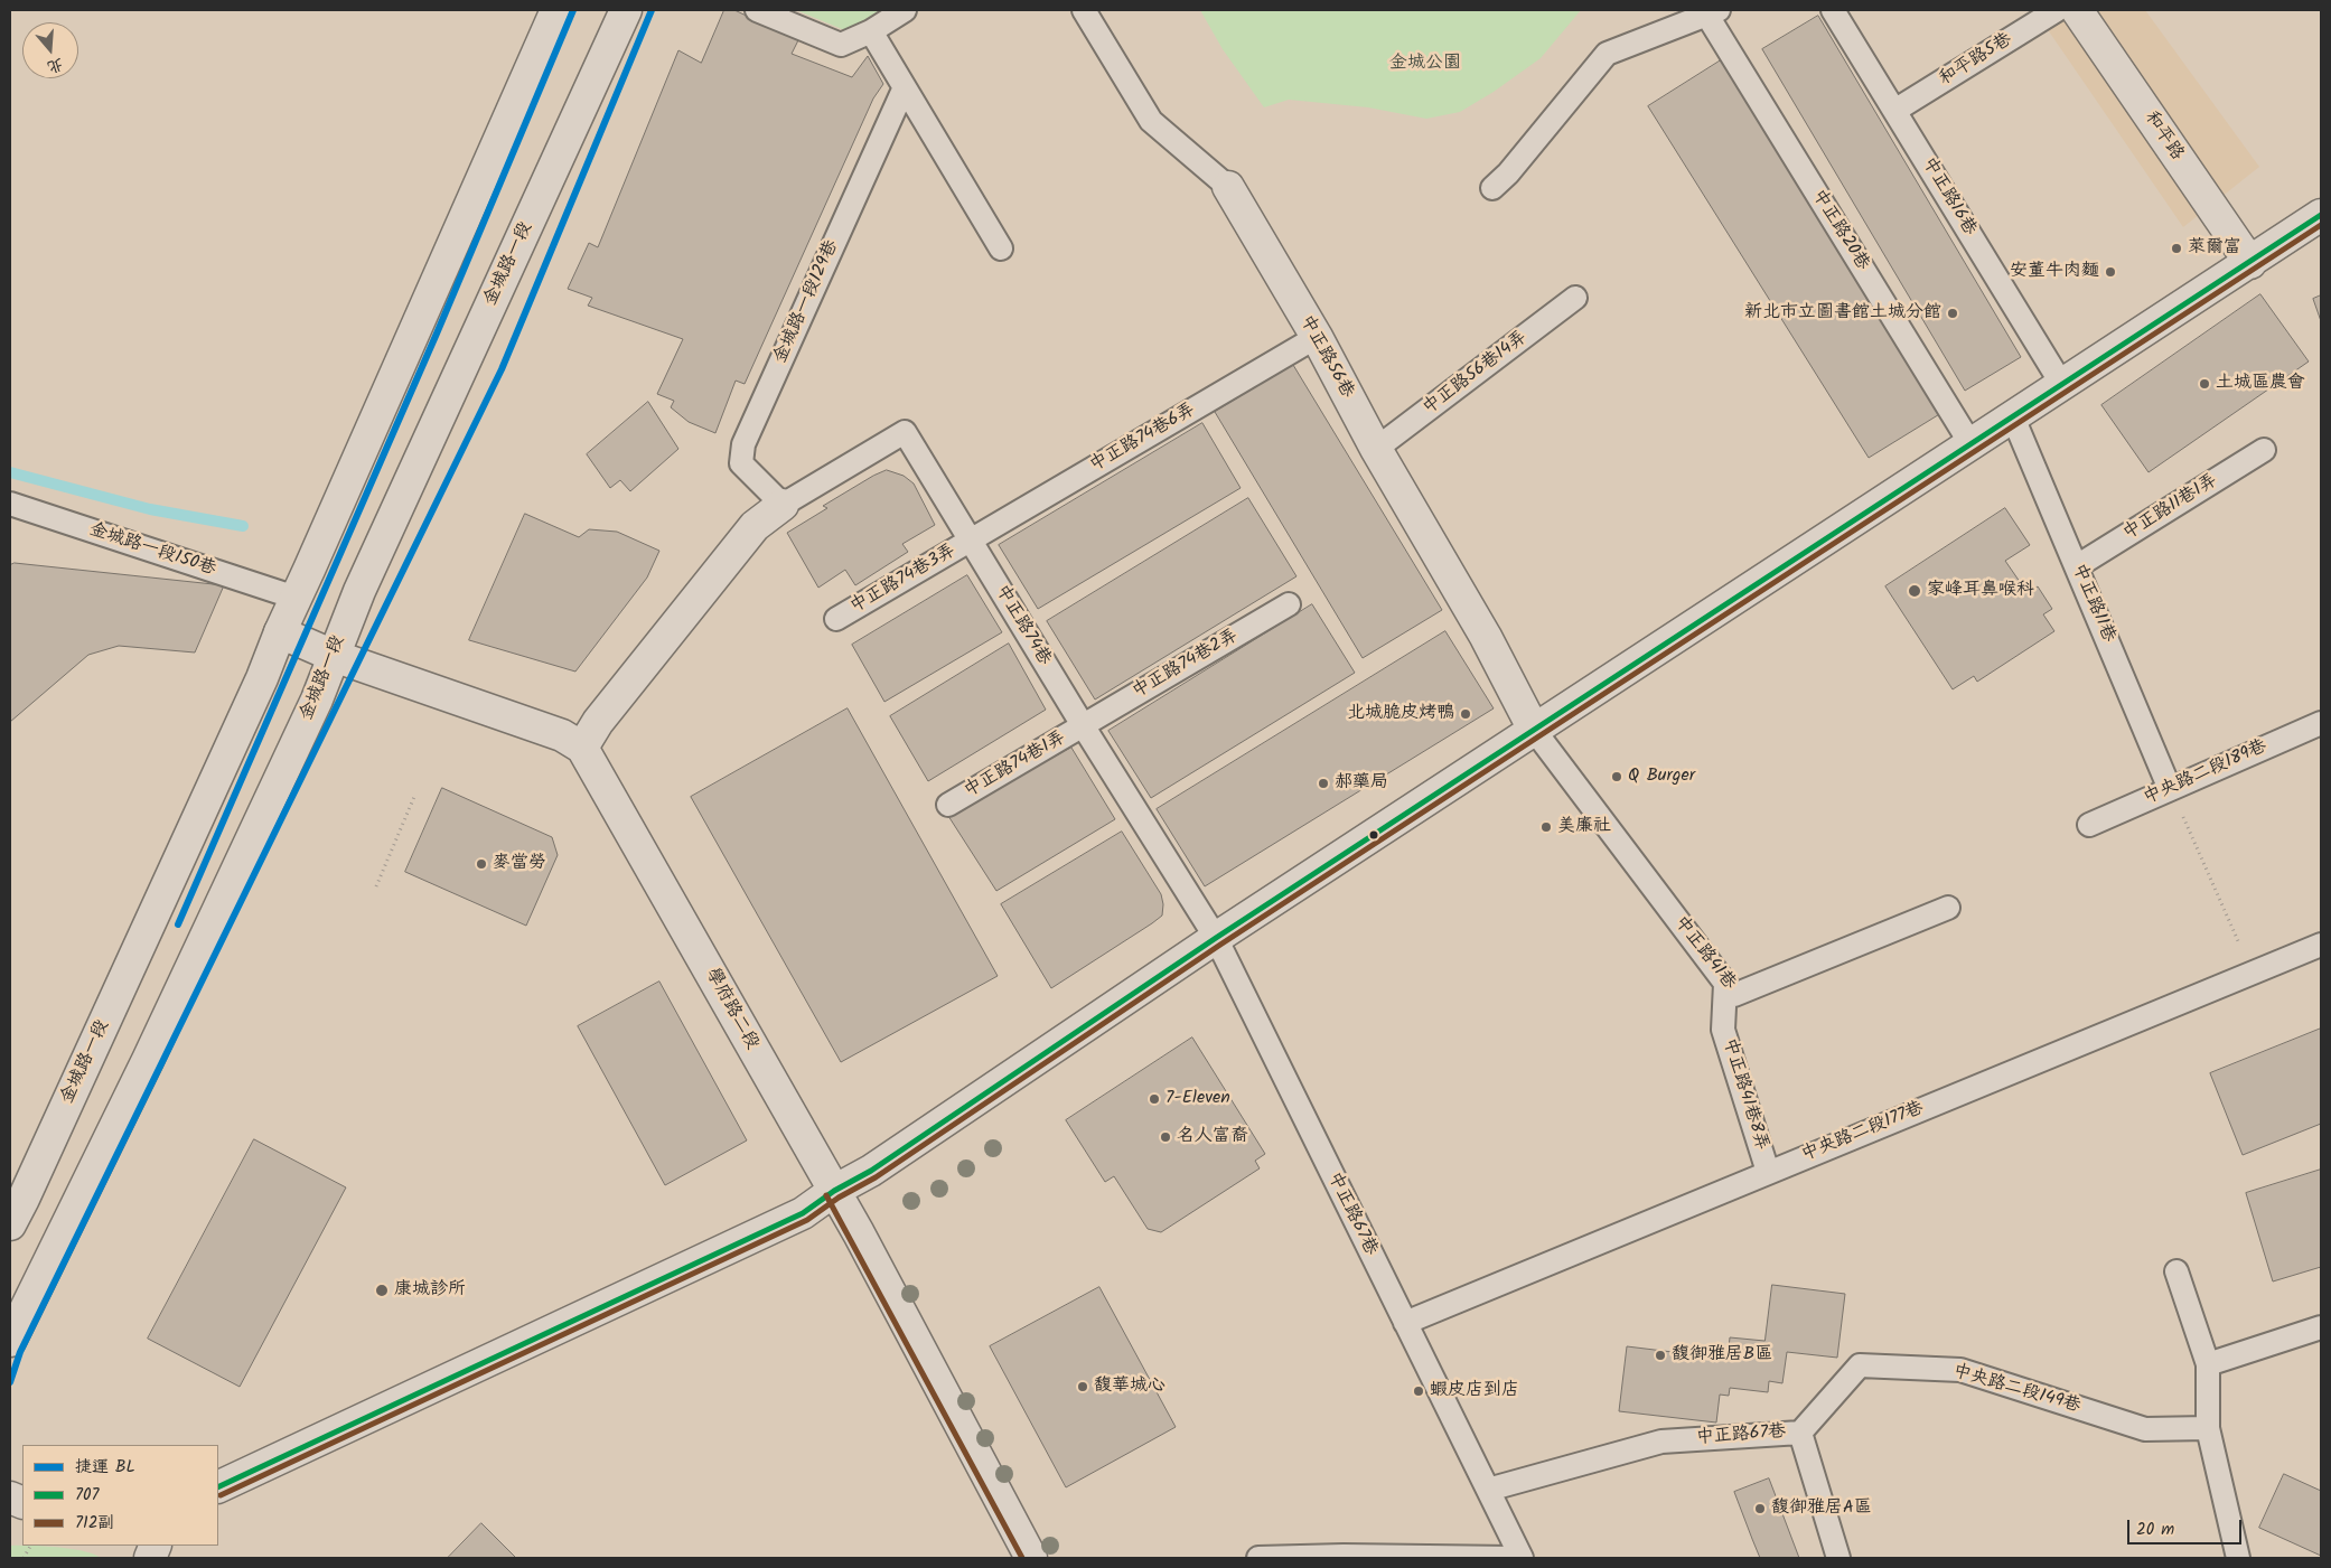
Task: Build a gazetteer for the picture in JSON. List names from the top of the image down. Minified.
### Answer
{"streets":{"street":["和平路","金城路一段","中正路56巷","學府路二段"],"lane":["和平路5巷","中正路16巷","中正路20巷","金城路一段129巷","中正路56巷14弄","中正路74巷6弄","中正路11巷1弄","金城路一段150巷","中正路74巷3弄","中正路11巷","中正路74巷","中正路74巷2弄","中正路74巷1弄","中央路二段189巷","中正路41巷","中正路41巷8弄","中央路二段177巷","中正路67巷","中央路二段149巷"]},"crossings":[["和平路5巷","中正路16巷"],["金城路一段","金城路一段150巷"],["金城路一段129巷","中正路74巷"],["中正路56巷","中正路56巷14弄"],["中正路56巷","中正路74巷6弄"],["中正路56巷","中正路41巷"],["中正路74巷6弄","中正路74巷3弄"],["中正路74巷6弄","中正路74巷"],["中正路11巷1弄","中正路11巷"],["中正路74巷3弄","中正路74巷"],["中正路11巷","中央路二段189巷"],["中正路74巷","中正路74巷2弄"],["中正路74巷","中正路74巷1弄"],["中正路74巷","中正路67巷"],["中正路74巷2弄","中正路74巷1弄"],["中正路41巷","中正路41巷8弄"],["中正路41巷8弄","中央路二段177巷"],["中央路二段177巷","中正路67巷"],["中正路67巷","中央路二段149巷"]],"parks":["金城公園"],"places":["萊爾富","安董牛肉麵","新北市立圖書館土城分館","土城區農會","家峰耳鼻喉科","北城脆皮烤鴨","Q Burger","郝藥局","美廉社","麥當勞","7-Eleven","名人富裔","康城診所","馥御雅居B區","馥華城心","蝦皮店到店","馥御雅居A區"],"lines":["metro line BL","transit line 707","transit line 712副"],"legend":["捷運 BL","707","712副"],"scale_bar":"20 m","north":"bottom"}
